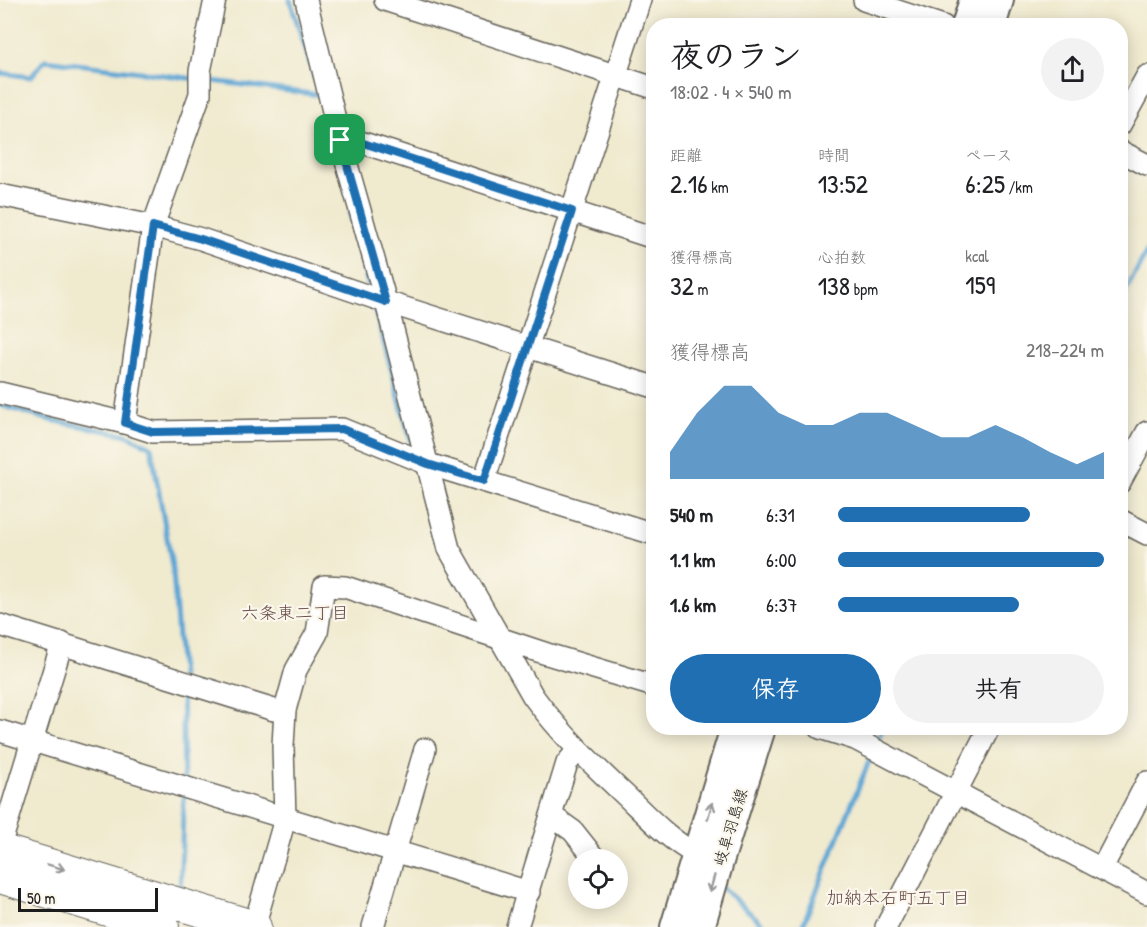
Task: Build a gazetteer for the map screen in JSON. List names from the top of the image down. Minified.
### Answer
{"streets":{"main road":["岐阜羽島線"]},"districts":["六条東二丁目","加納本石町五丁目"],"scale_bar":"50 m","page":{"heading":["夜のラン","18:02 · 4 × 540 m"],"stats":[["距離","2.16 km"],["時間","13:52"],["ペース","6:25 /km"],["獲得標高","32 m"],["心拍数","138 bpm"],["kcal","159"]],"chart":["獲得標高","218–224 m"],"list":[{"name":"540 m","note":"6:31"},{"name":"1.1 km","note":"6:00"},{"name":"1.6 km","note":"6:37"}],"buttons":["保存","共有"],"scale":"50 m"}}
